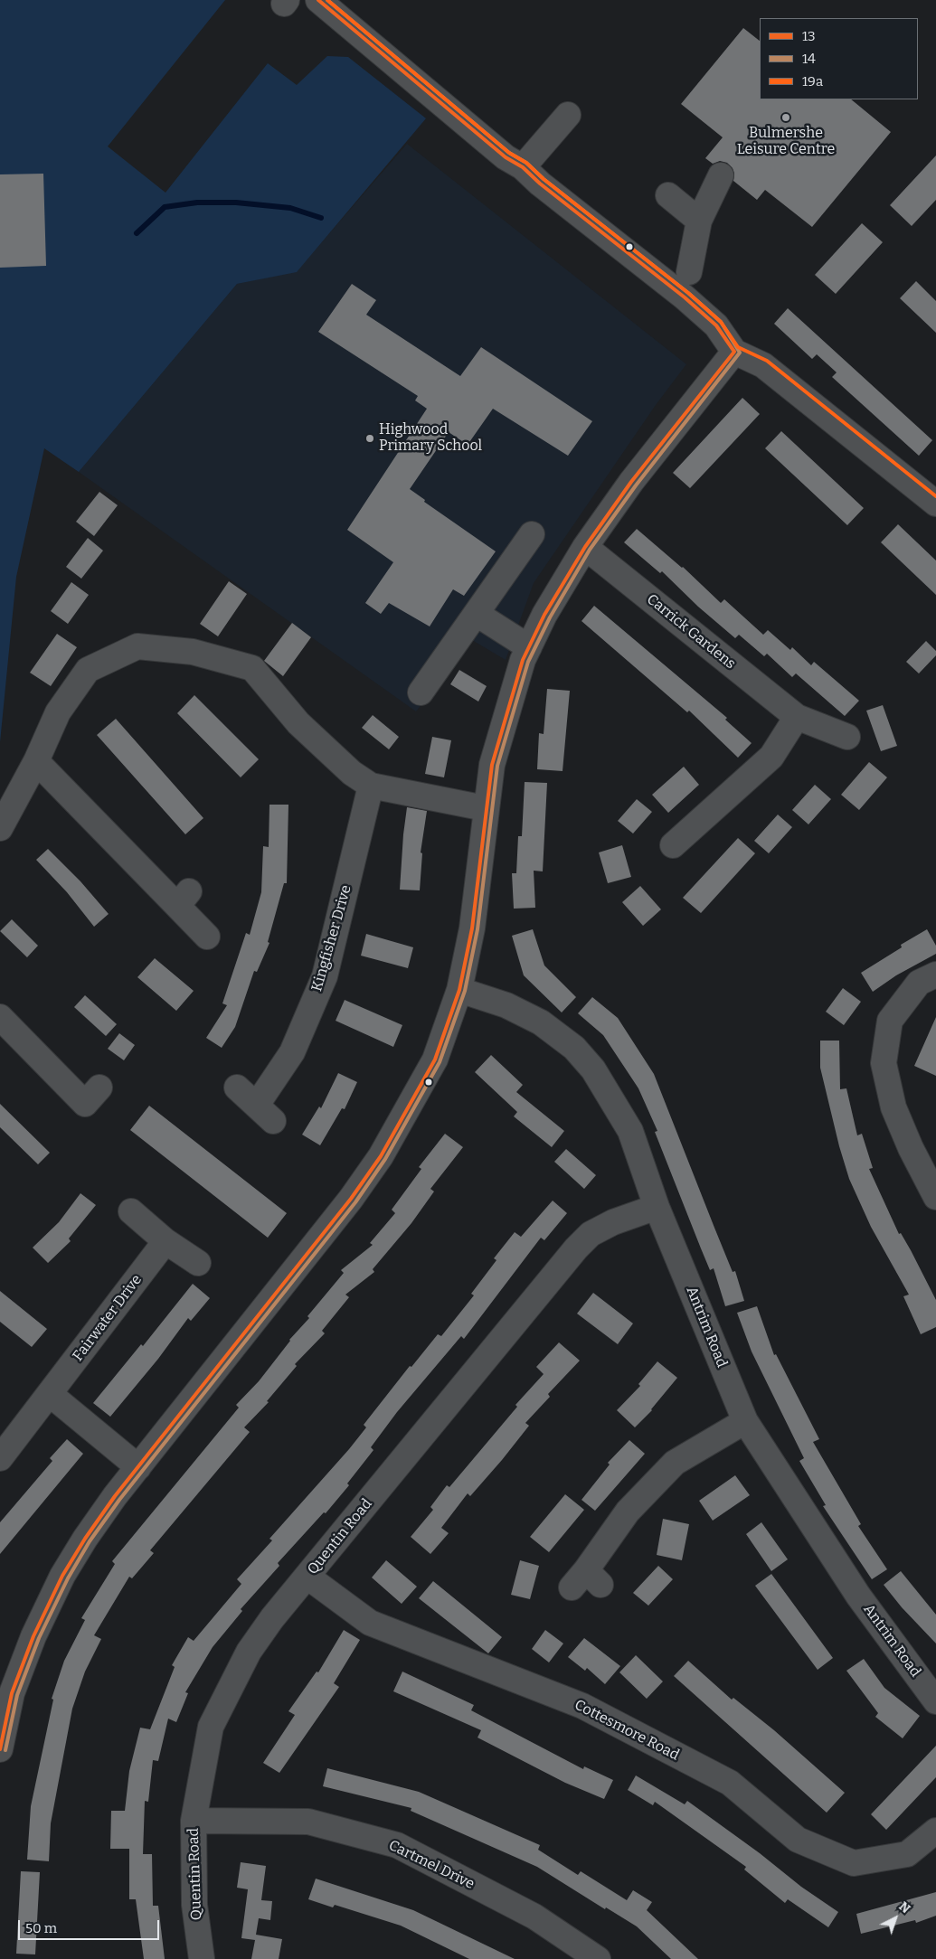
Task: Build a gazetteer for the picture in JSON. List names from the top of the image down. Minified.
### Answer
{"streets":{"street":["Carrick Gardens","Kingfisher Drive","Fairwater Drive","Antrim Road","Quentin Road","Cottesmore Road","Cartmel Drive"]},"crossings":[["Antrim Road","Quentin Road"],["Quentin Road","Cottesmore Road"],["Quentin Road","Cartmel Drive"]],"places":["Bulmershe Leisure Centre","Highwood Primary School"],"lines":["transit line 13","transit line 14","transit line 19a"],"legend":["13","14","19a"],"scale_bar":"50 m","north":"top right"}
